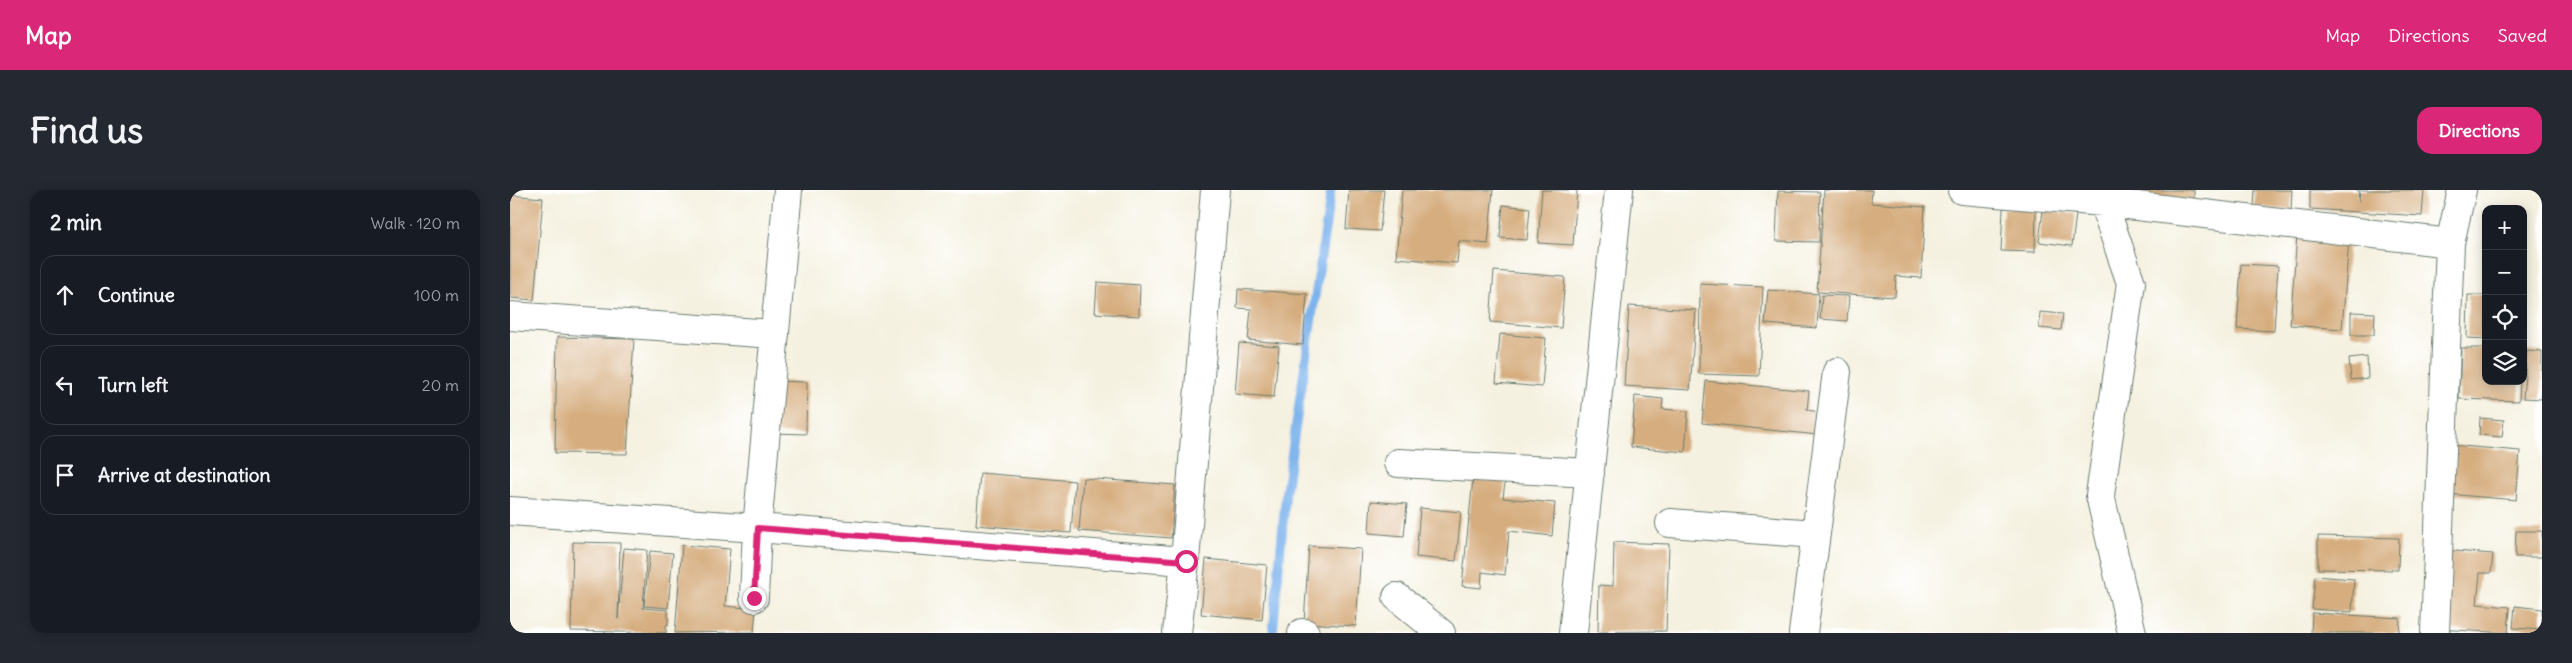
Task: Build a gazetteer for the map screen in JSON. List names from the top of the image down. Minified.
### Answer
{"page":{"header":"Map","nav":["Map","Directions","Saved"],"buttons":"Directions","title":"Find us","heading":["2 min","Walk · 120 m"],"map_buttons":["+","−"],"list":[["Continue","100 m"],["Turn left","20 m"],"Arrive at destination"]}}
